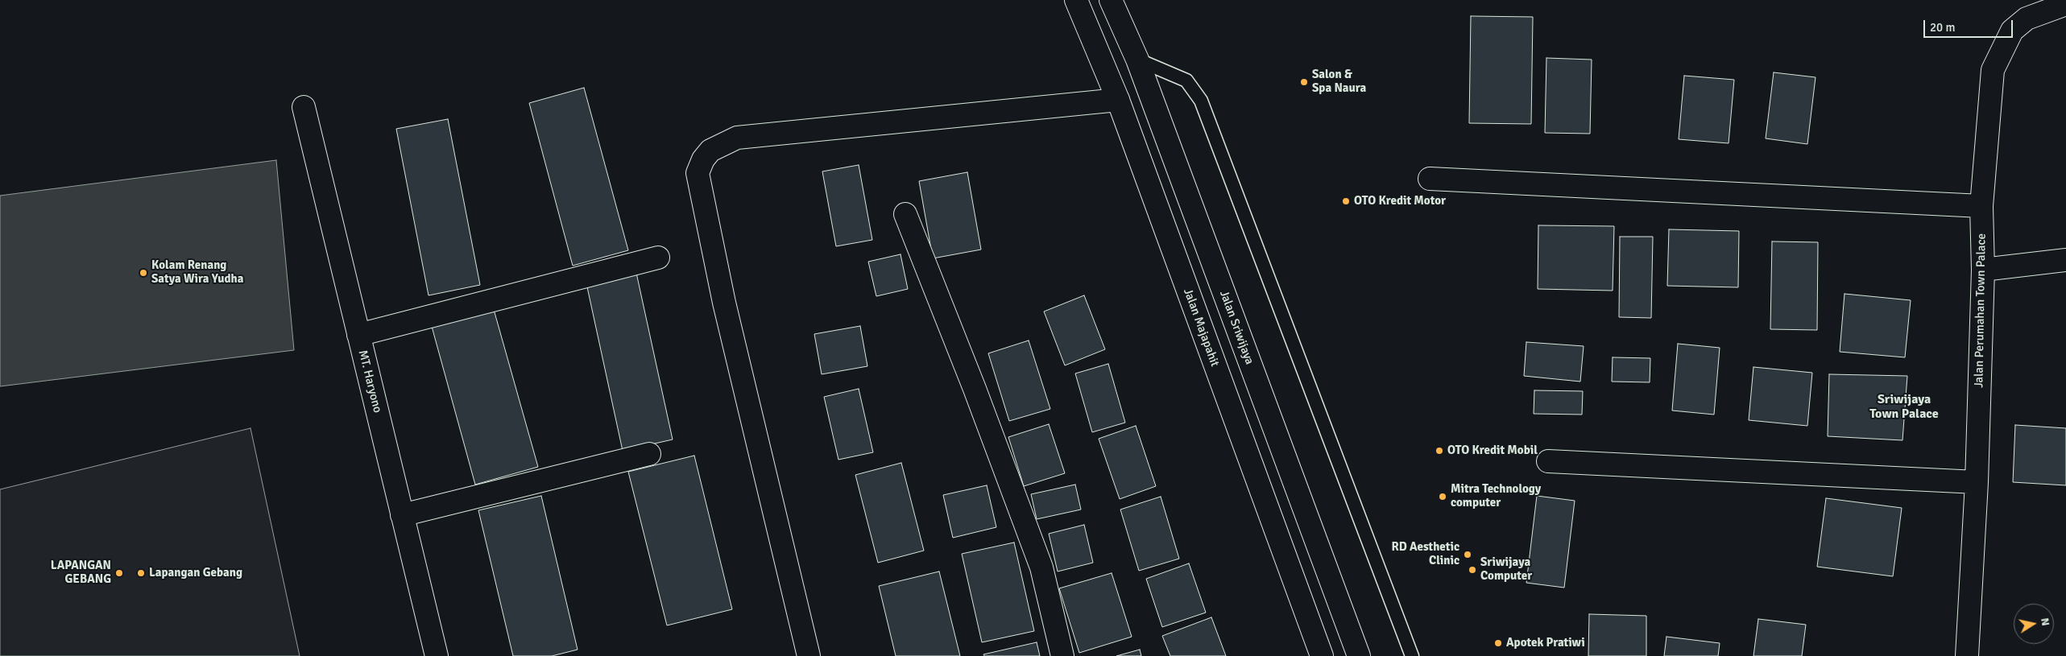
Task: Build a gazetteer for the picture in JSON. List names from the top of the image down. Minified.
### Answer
{"streets":{"street":["Jalan Perumahan Town Palace","Jalan Majapahit","Jalan Sriwijaya","MT. Haryono"]},"districts":["Sriwijaya Town Palace"],"places":["Salon & Spa Naura","OTO Kredit Motor","Kolam Renang Satya Wira Yudha","OTO Kredit Mobil","Mitra Technology computer","RD Aesthetic Clinic","Sriwijaya Computer","LAPANGAN GEBANG","Lapangan Gebang","Apotek Pratiwi"],"scale_bar":"20 m","north":"right"}
